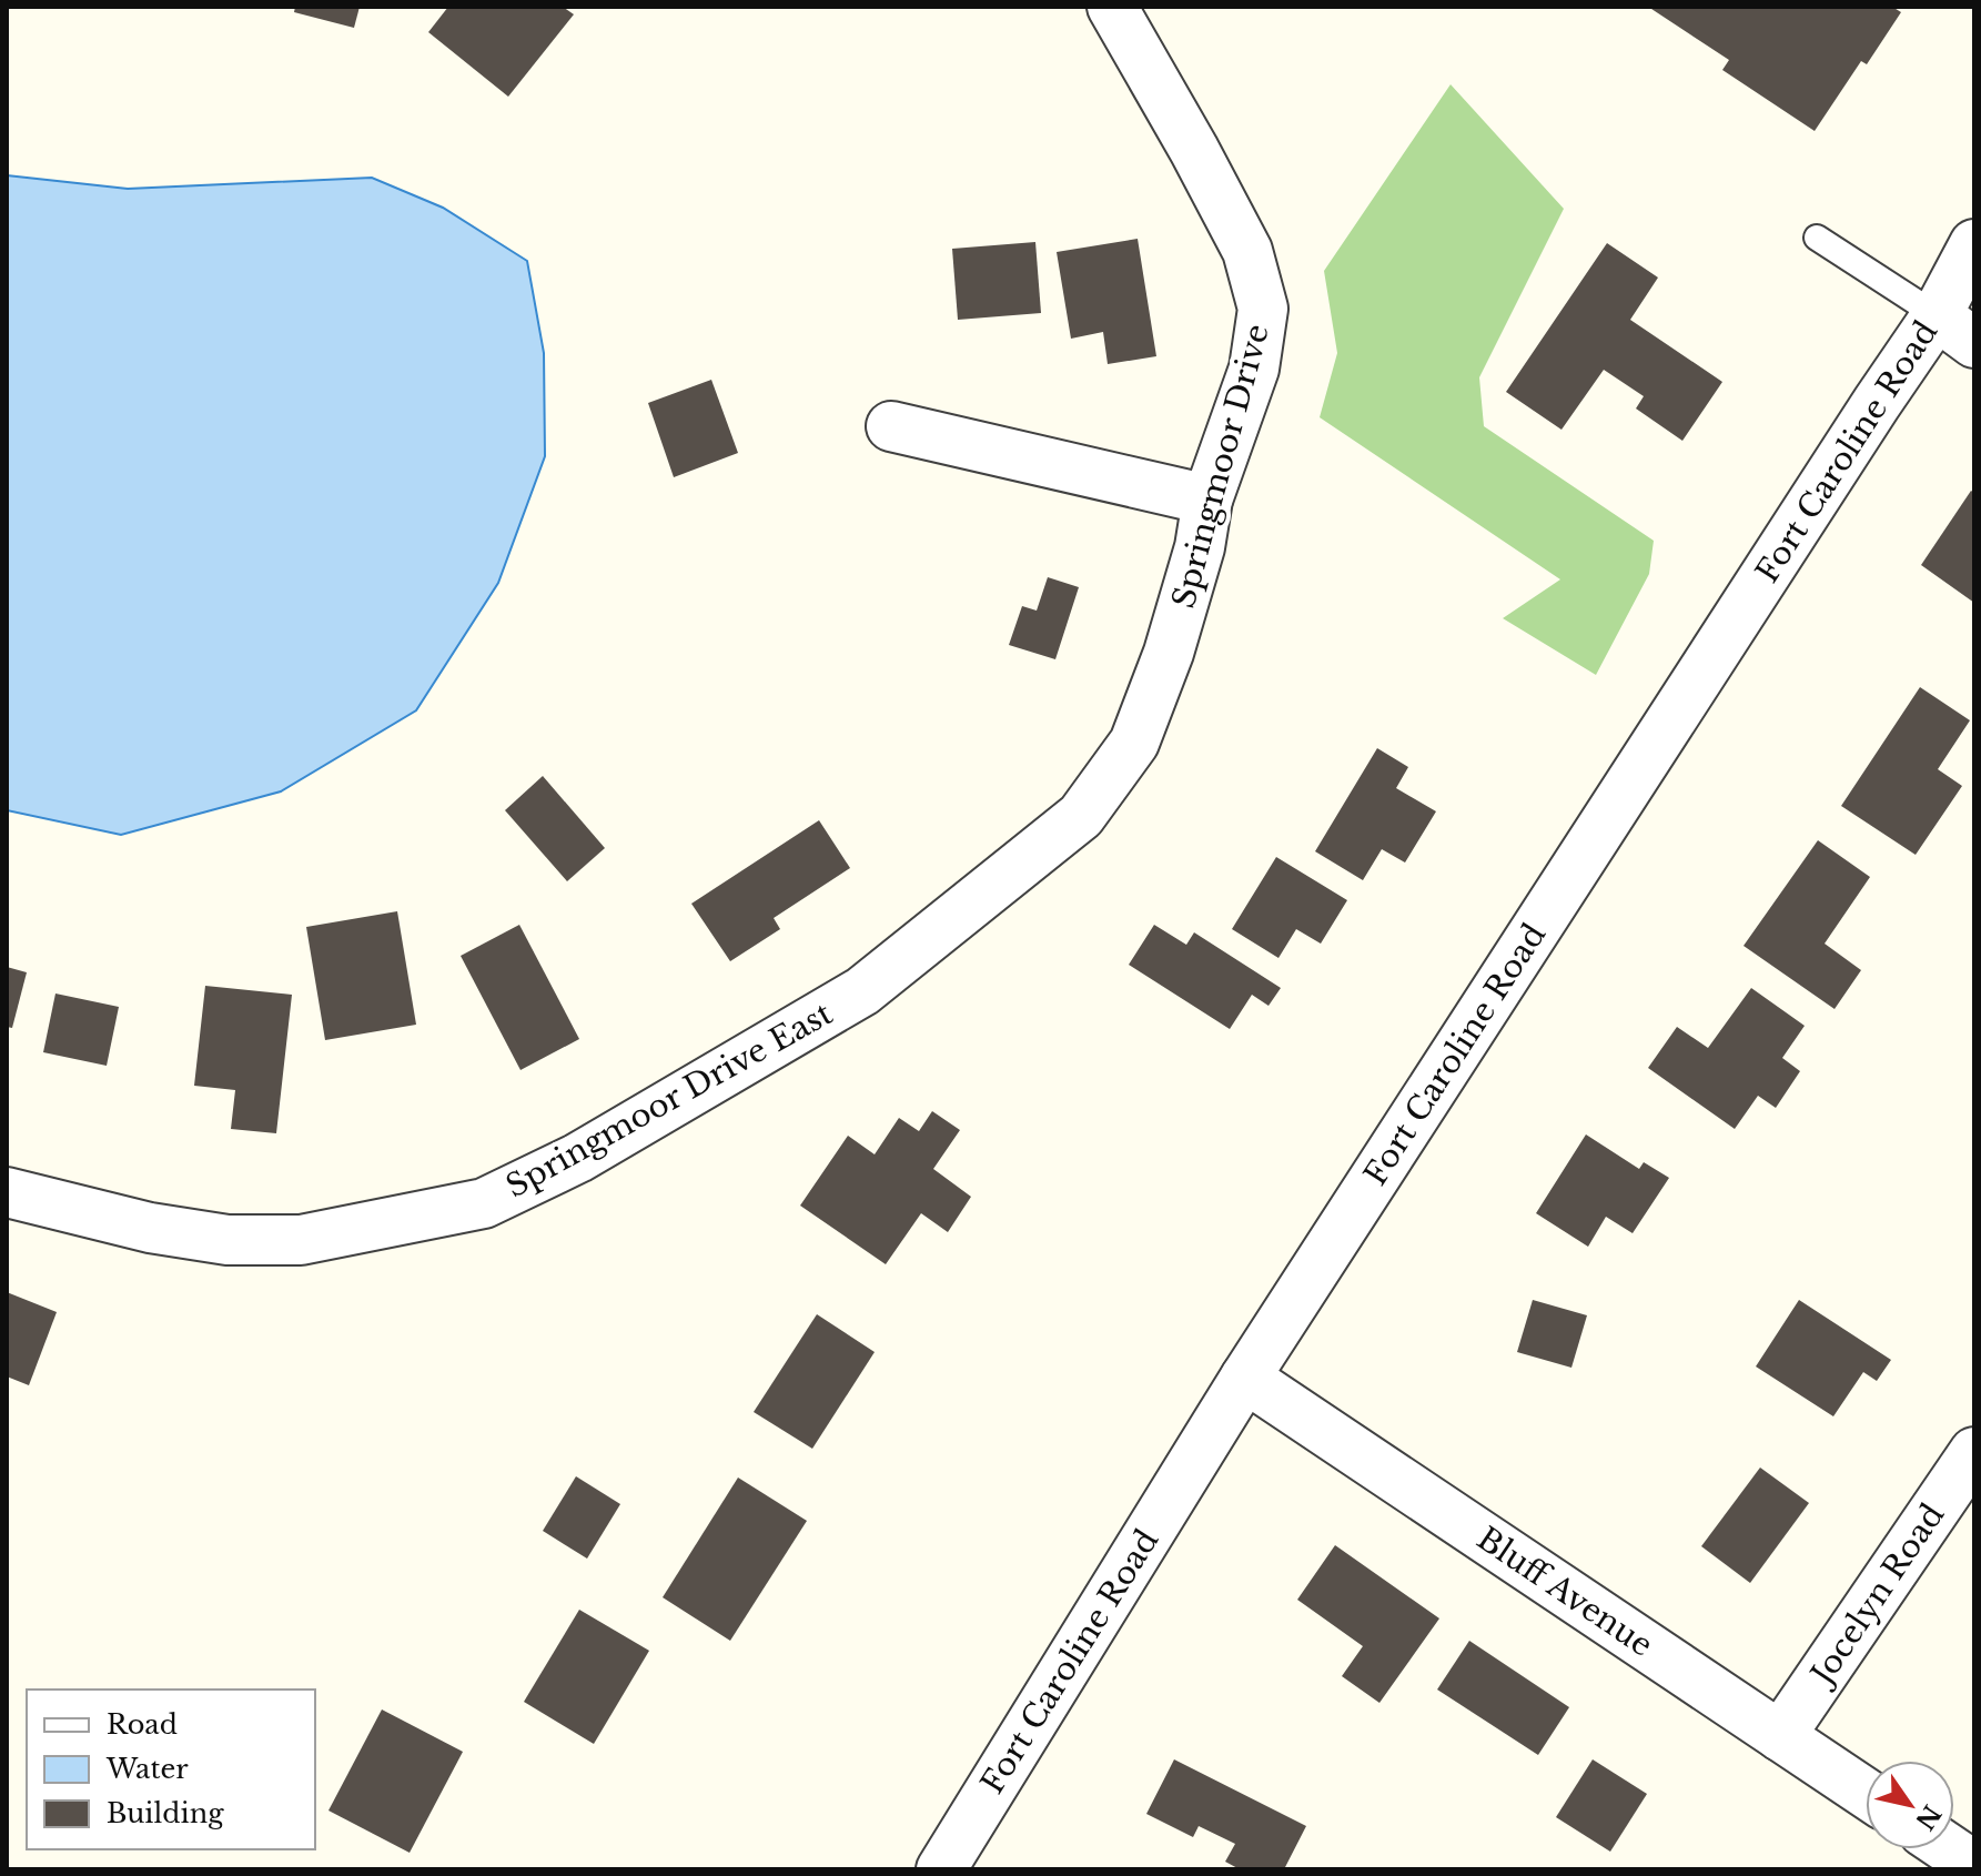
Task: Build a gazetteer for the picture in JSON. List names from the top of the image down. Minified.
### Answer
{"streets":{"street":["Fort Caroline Road","Springmoor Drive","Springmoor Drive East","Bluff Avenue","Jocelyn Road"]},"crossings":[["Fort Caroline Road","Bluff Avenue"],["Springmoor Drive","Springmoor Drive East"],["Bluff Avenue","Jocelyn Road"]],"legend":["Road","Water","Building"],"north":"bottom right"}
